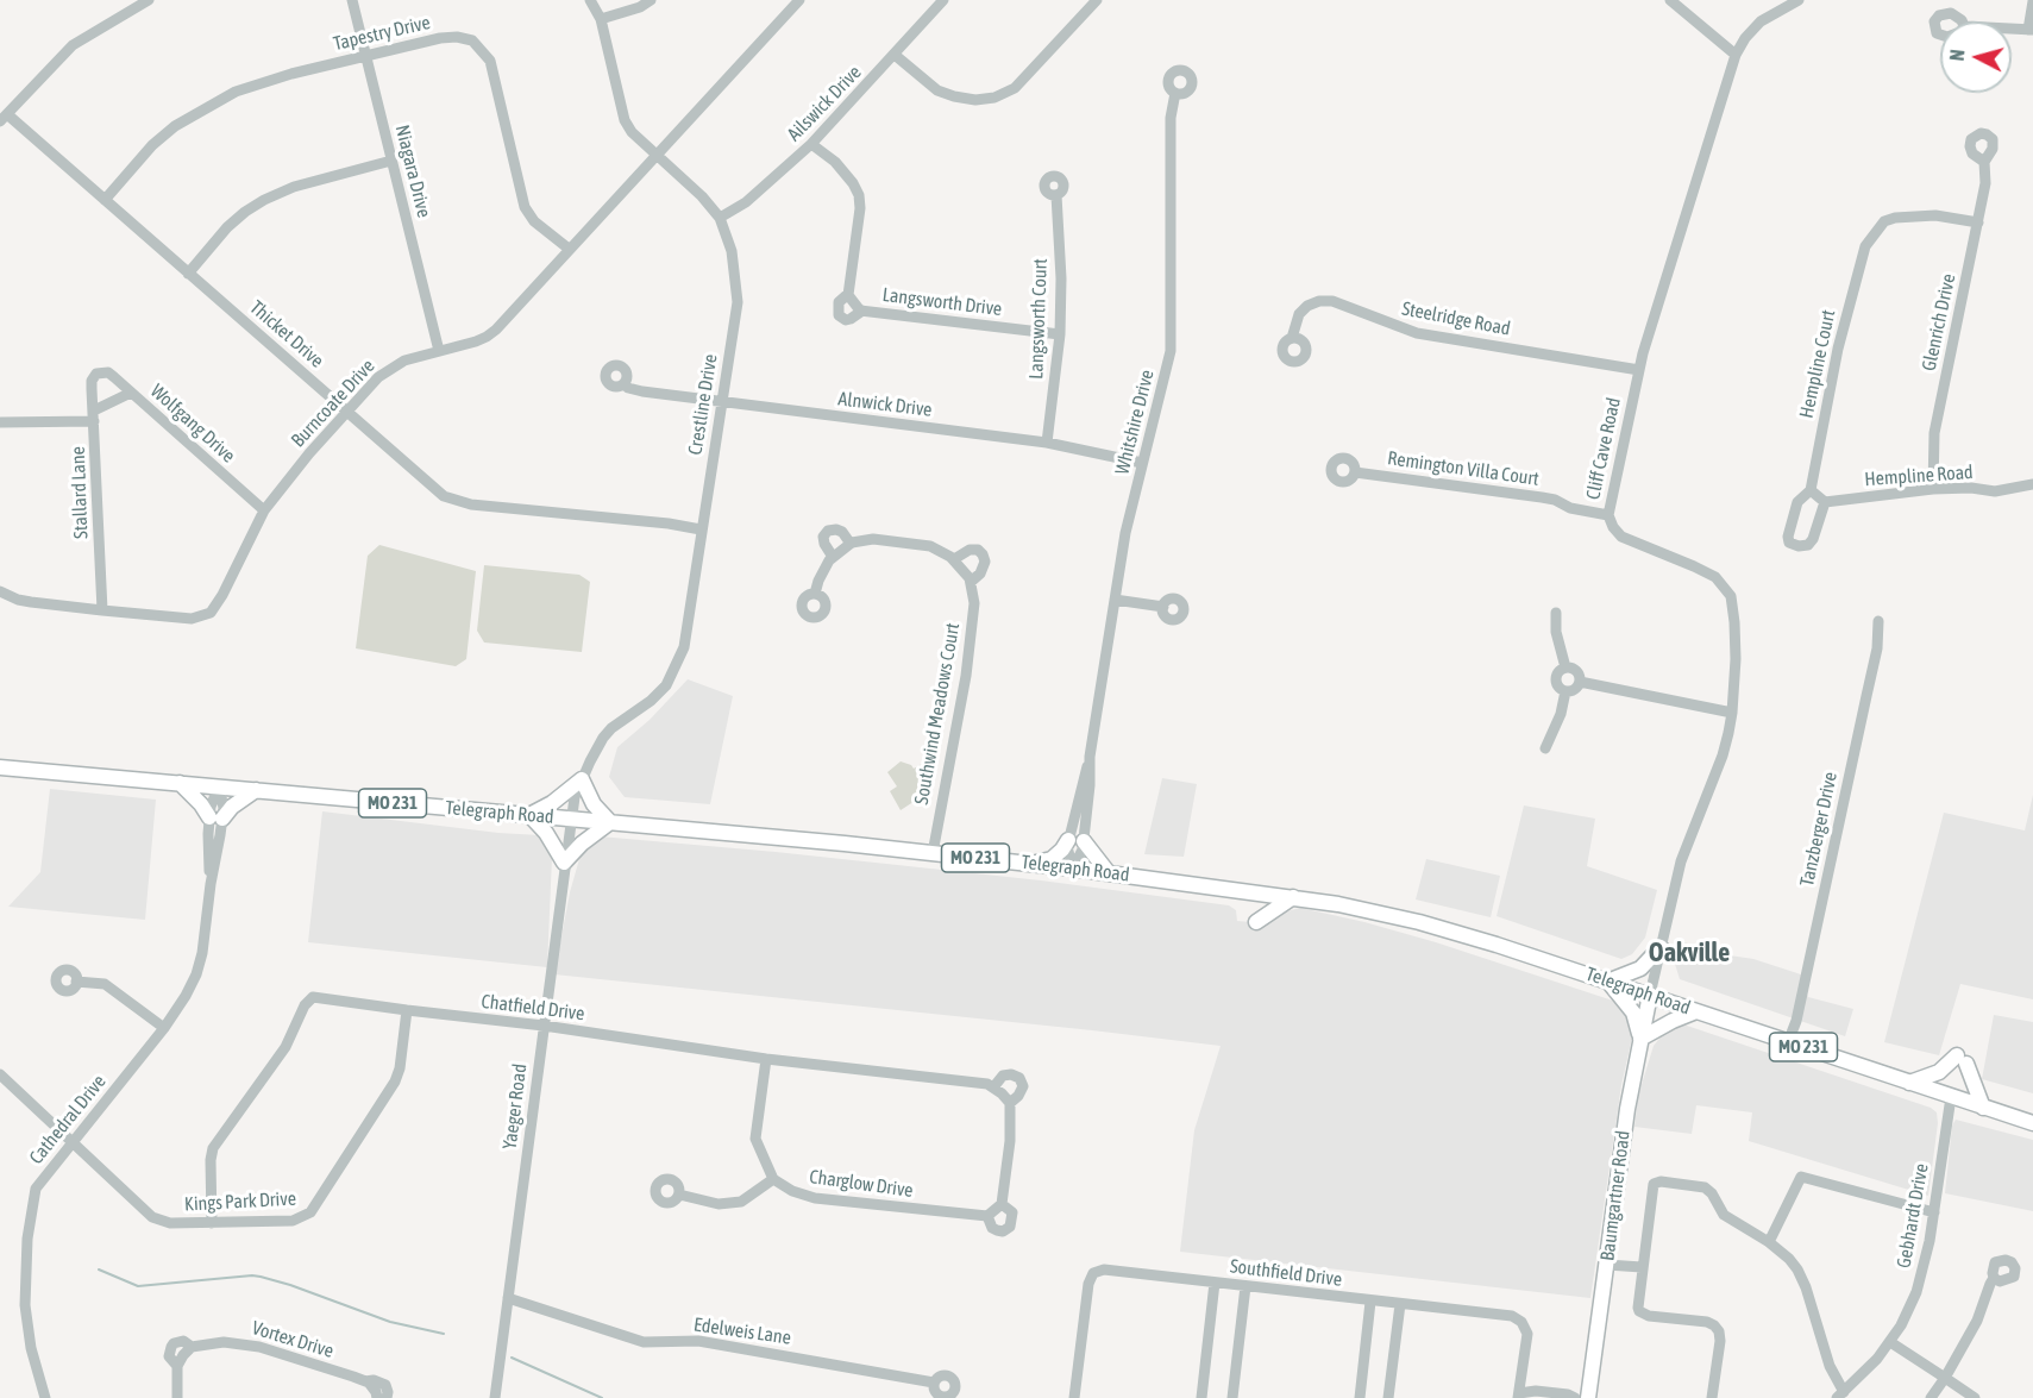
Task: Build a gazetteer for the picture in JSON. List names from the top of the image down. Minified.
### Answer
{"streets":{"main road":["MO 231","Telegraph Road","Baumgartner Road"],"street":["Tapestry Drive","Ailswick Drive","Niagara Drive","Langsworth Drive","Langsworth Court","Steelridge Road","Glenrich Drive","Thicket Drive","Hempline Court","Burncoate Drive","Crestline Drive","Alnwick Drive","Whitshire Drive","Wolfgang Drive","Cliff Cave Road","Remington Villa Court","Hempline Road","Stallard Lane","Southwind Meadows Court","Tanzberger Drive","Chatfield Drive","Yaeger Road","Cathedral Drive","Charglow Drive","Kings Park Drive","Gebhardt Drive","Southfield Drive","Edelweis Lane","Vortex Drive"]},"crossings":[["Tapestry Drive","Niagara Drive"],["Tapestry Drive","Thicket Drive"],["Tapestry Drive","Burncoate Drive"],["Ailswick Drive","Langsworth Drive"],["Ailswick Drive","Crestline Drive"],["Niagara Drive","Burncoate Drive"],["Langsworth Drive","Langsworth Court"],["Langsworth Court","Alnwick Drive"],["Steelridge Road","Cliff Cave Road"],["Glenrich Drive","Hempline Court"],["Glenrich Drive","Hempline Road"],["Thicket Drive","Burncoate Drive"],["Thicket Drive","Crestline Drive"],["Hempline Court","Hempline Road"],["Burncoate Drive","Crestline Drive"],["Burncoate Drive","Wolfgang Drive"],["Burncoate Drive","Stallard Lane"],["Crestline Drive","Alnwick Drive"],["Crestline Drive","Telegraph Road"],["Crestline Drive","Yaeger Road"],["Alnwick Drive","Whitshire Drive"],["Whitshire Drive","Telegraph Road"],["Wolfgang Drive","Stallard Lane"],["Cliff Cave Road","Remington Villa Court"],["Cliff Cave Road","Telegraph Road"],["Cliff Cave Road","Baumgartner Road"],["Southwind Meadows Court","Telegraph Road"],["Telegraph Road","Tanzberger Drive"],["Telegraph Road","Yaeger Road"],["Telegraph Road","Cathedral Drive"],["Telegraph Road","Baumgartner Road"],["Telegraph Road","Gebhardt Drive"],["Chatfield Drive","Yaeger Road"],["Chatfield Drive","Charglow Drive"],["Chatfield Drive","Kings Park Drive"],["Yaeger Road","Edelweis Lane"],["Cathedral Drive","Kings Park Drive"]],"districts":["Oakville"],"north":"left"}
